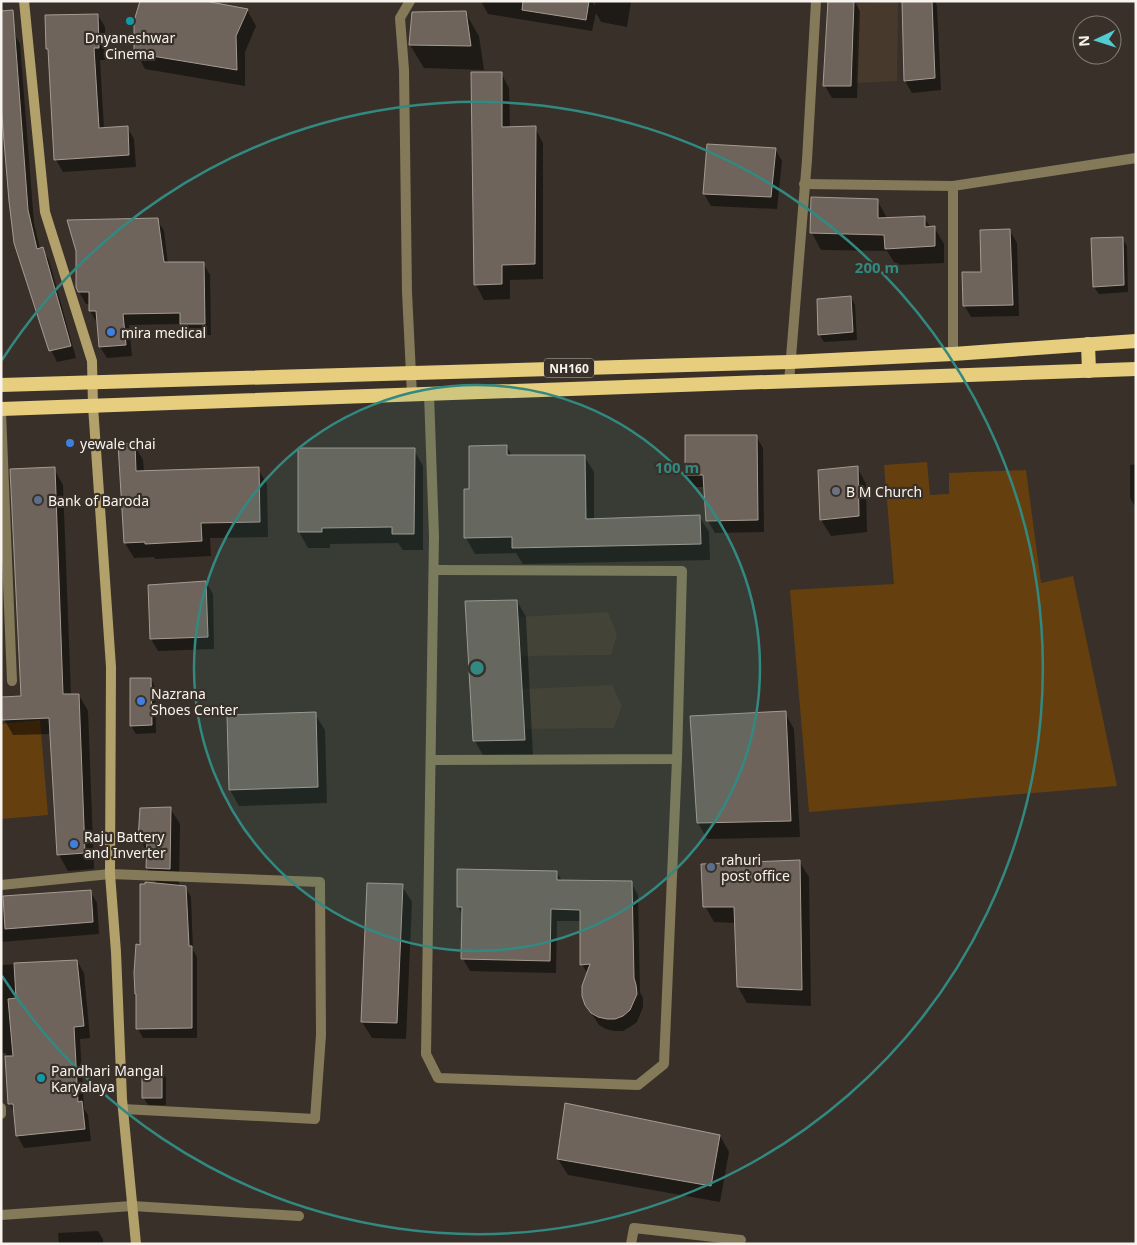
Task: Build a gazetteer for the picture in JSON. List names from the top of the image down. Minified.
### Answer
{"streets":{"highway":["NH160"]},"places":["Dnyaneshwar Cinema","mira medical","yewale chai","B M Church","Bank of Baroda","Nazrana Shoes Center","Raju Battery and Inverter","rahuri post office","Pandhari Mangal Karyalaya"],"north":"left","rings":["200 m","100 m"]}
